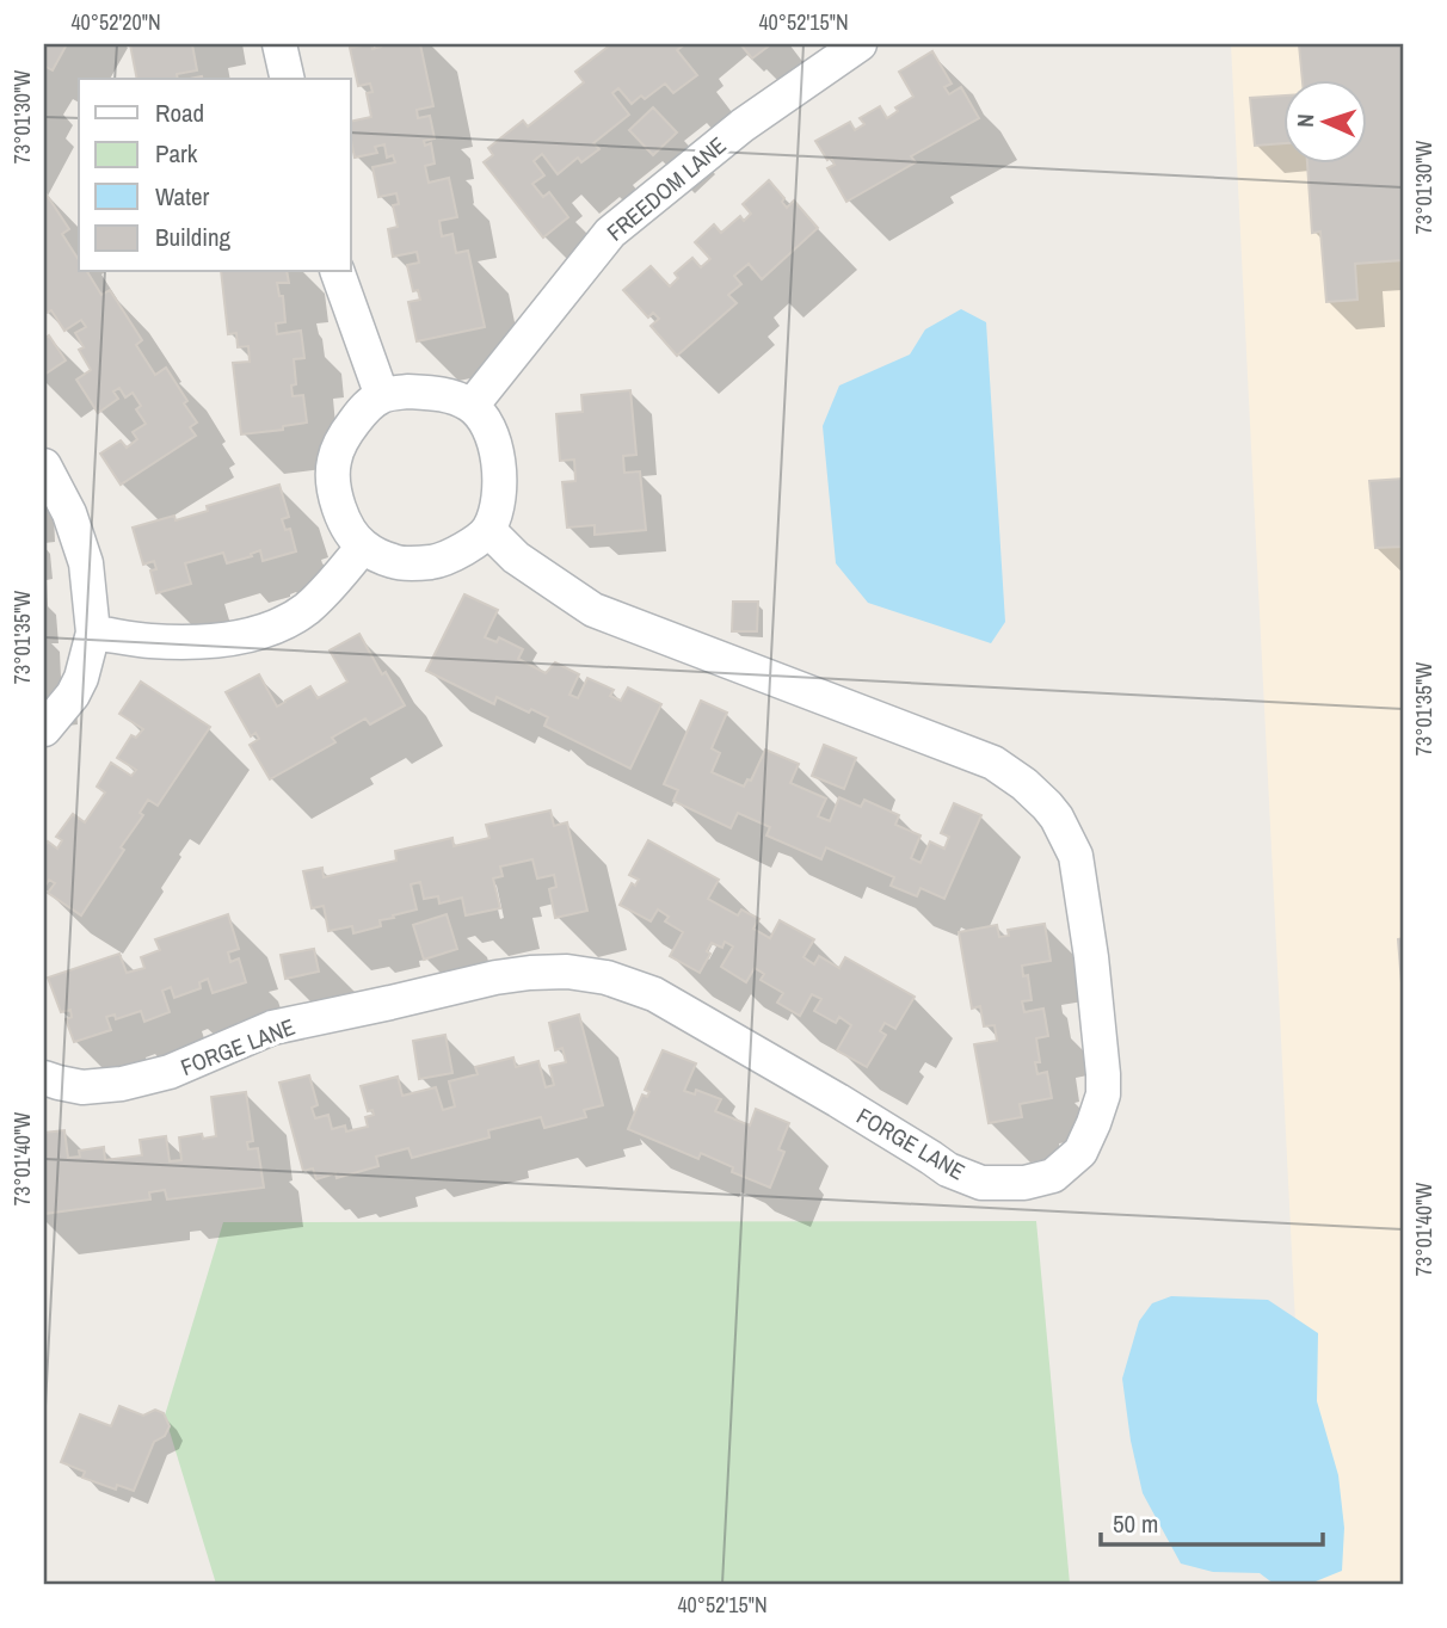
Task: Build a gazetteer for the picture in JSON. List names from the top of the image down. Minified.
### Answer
{"streets":{"street":["FREEDOM LANE","FORGE LANE"]},"crossings":[["FREEDOM LANE","FORGE LANE"]],"legend":["Road","Park","Water","Building"],"scale_bar":"50 m","north":"left","coordinates":["40°52'20\"N","40°52'15\"N","73°01'30\"W","73°01'35\"W","73°01'40\"W"]}
